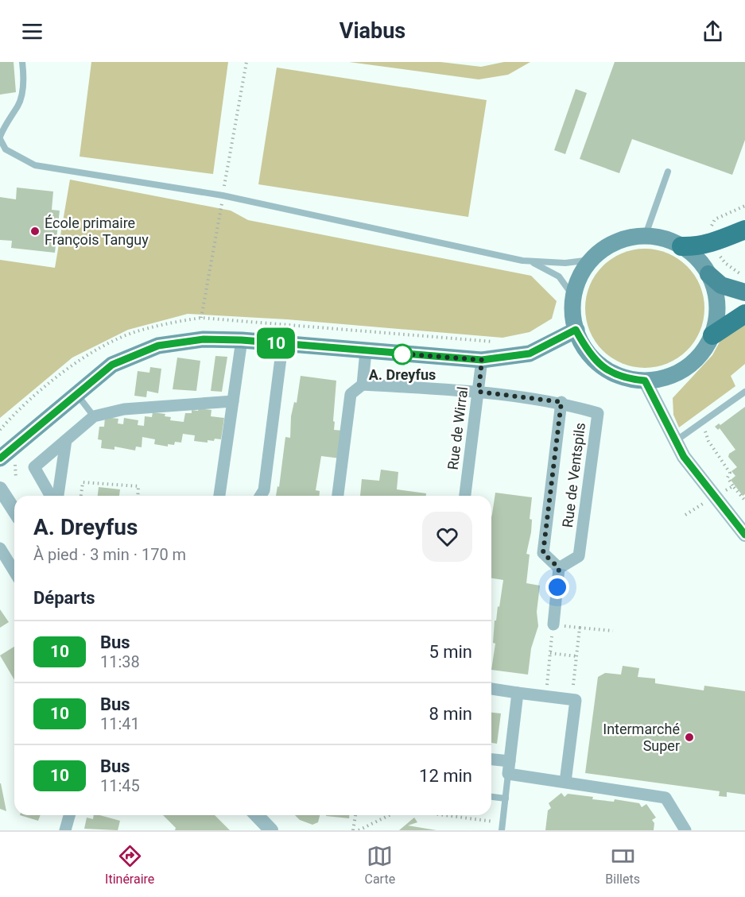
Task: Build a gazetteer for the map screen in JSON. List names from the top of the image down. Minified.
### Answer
{"streets":{"street":["Rue de Wirral","Rue de Ventspils"]},"crossings":[["Rue de Wirral","Rue de Ventspils"]],"places":["École primaire François Tanguy","A. Dreyfus","Intermarché Super"],"lines":["bus line 10"],"page":{"header":"Viabus","on_map":"10","heading":[["A. Dreyfus","À pied · 3 min · 170 m"],"Départs"],"list":[{"mark":"10","name":"Bus","note":"11:38","value":"5 min"},{"mark":"10","name":"Bus","note":"11:41","value":"8 min"},{"mark":"10","name":"Bus","note":"11:45","value":"12 min"}],"tabs":["Itinéraire","Carte","Billets"]}}
